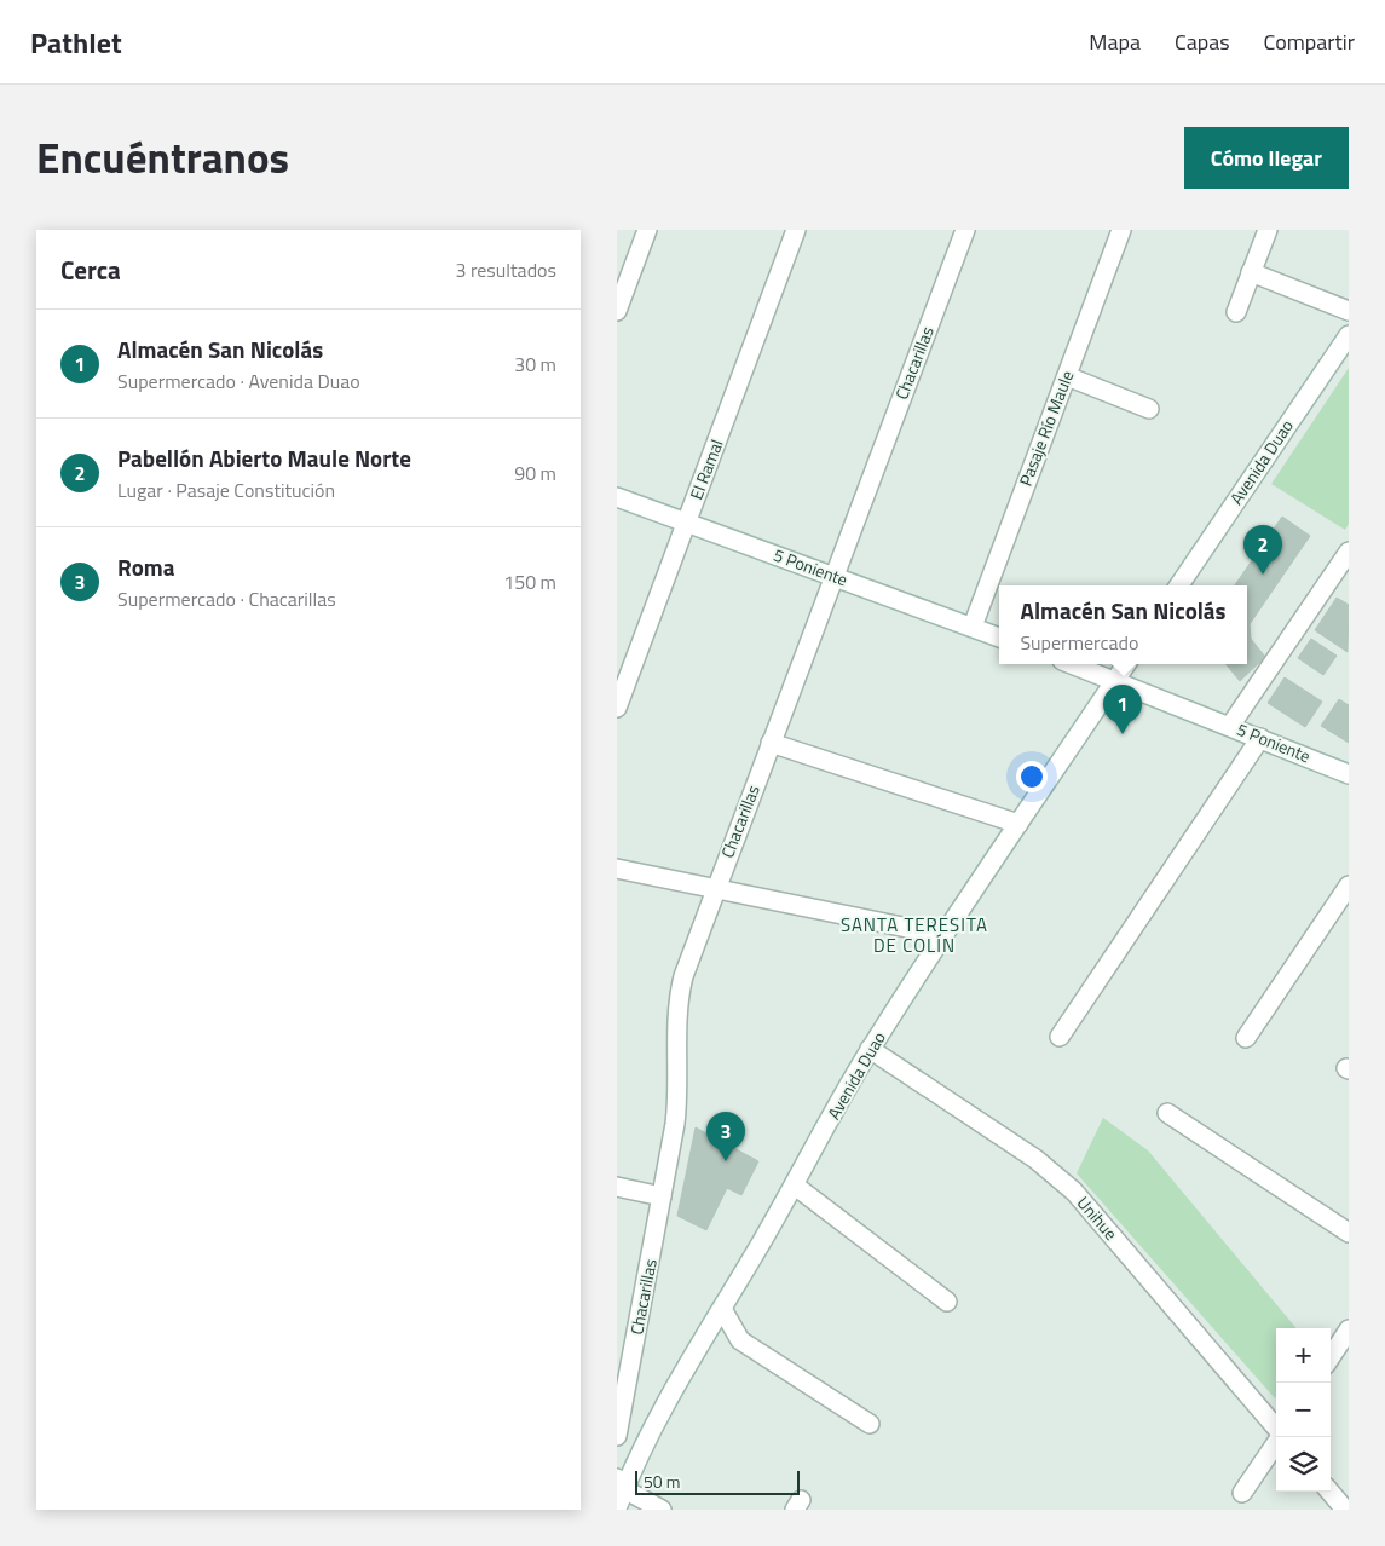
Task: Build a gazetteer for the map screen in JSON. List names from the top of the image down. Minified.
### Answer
{"streets":{"street":["Chacarillas","Pasaje Río Maule","Avenida Duao","El Ramal","5 Poniente","Unihue"]},"crossings":[["Chacarillas","5 Poniente"],["Pasaje Río Maule","5 Poniente"],["Avenida Duao","5 Poniente"],["Avenida Duao","Unihue"],["El Ramal","5 Poniente"]],"districts":["SANTA TERESITA DE COLÍN"],"scale_bar":"50 m","page":{"header":"Pathlet","nav":["Mapa","Capas","Compartir"],"title":"Encuéntranos","buttons":"Cómo llegar","heading":["Cerca","3 resultados"],"list":[{"mark":"1","name":"Almacén San Nicolás","note":"Supermercado · Avenida Duao","value":"30 m"},{"mark":"2","name":"Pabellón Abierto Maule Norte","note":"Lugar · Pasaje Constitución","value":"90 m"},{"mark":"3","name":"Roma","note":"Supermercado · Chacarillas","value":"150 m"}],"pins":["2","1","3"],"popup":["Almacén San Nicolás","Supermercado"],"map_buttons":["+","−"],"scale":"50 m"}}
